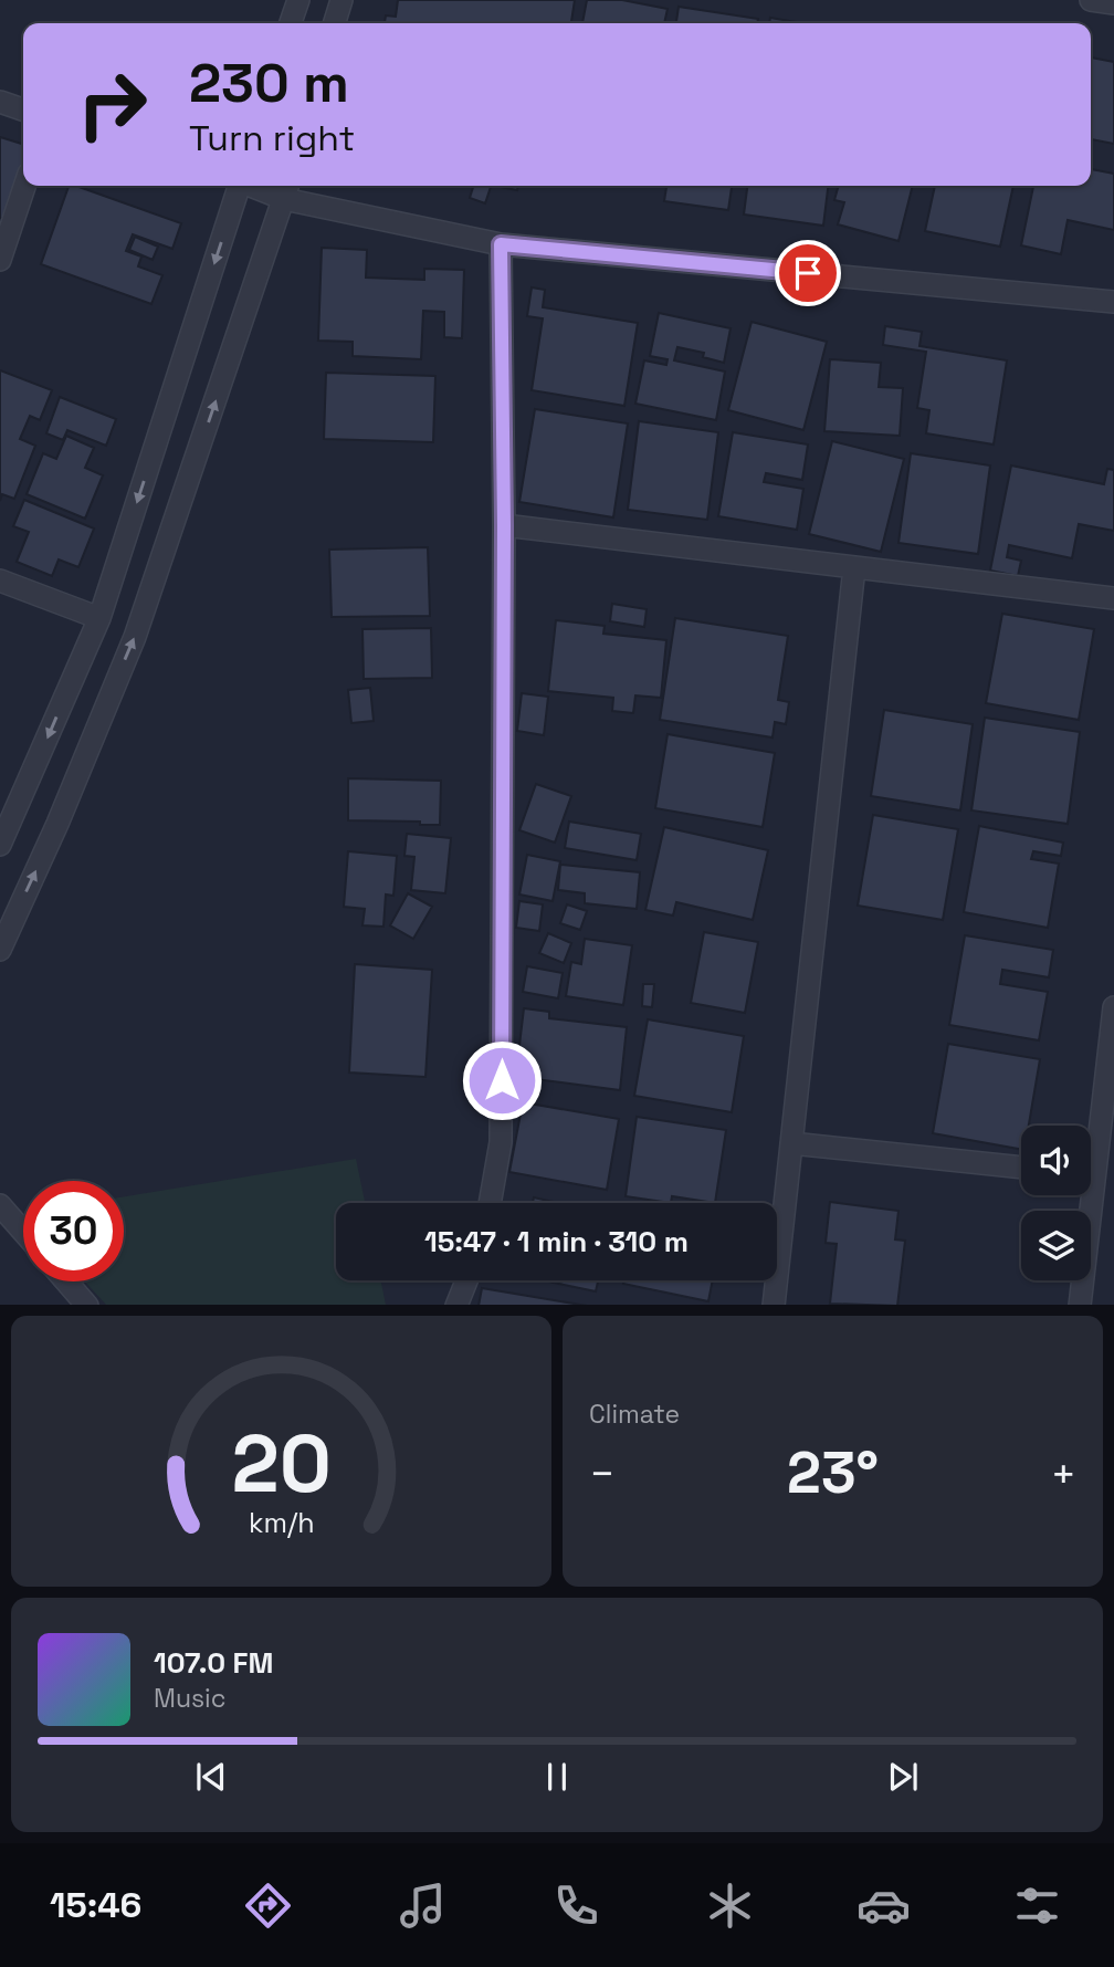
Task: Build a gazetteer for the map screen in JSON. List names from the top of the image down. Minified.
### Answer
{"page":{"turn":["230 m","Turn right"],"limit":"30","trip":"15:47 · 1 min · 310 m","tile":"Climate","heat":["−","23°","+"],"song":["107.0 FM","Music"],"tabs":"15:46","gauge":["20","km/h"]}}
